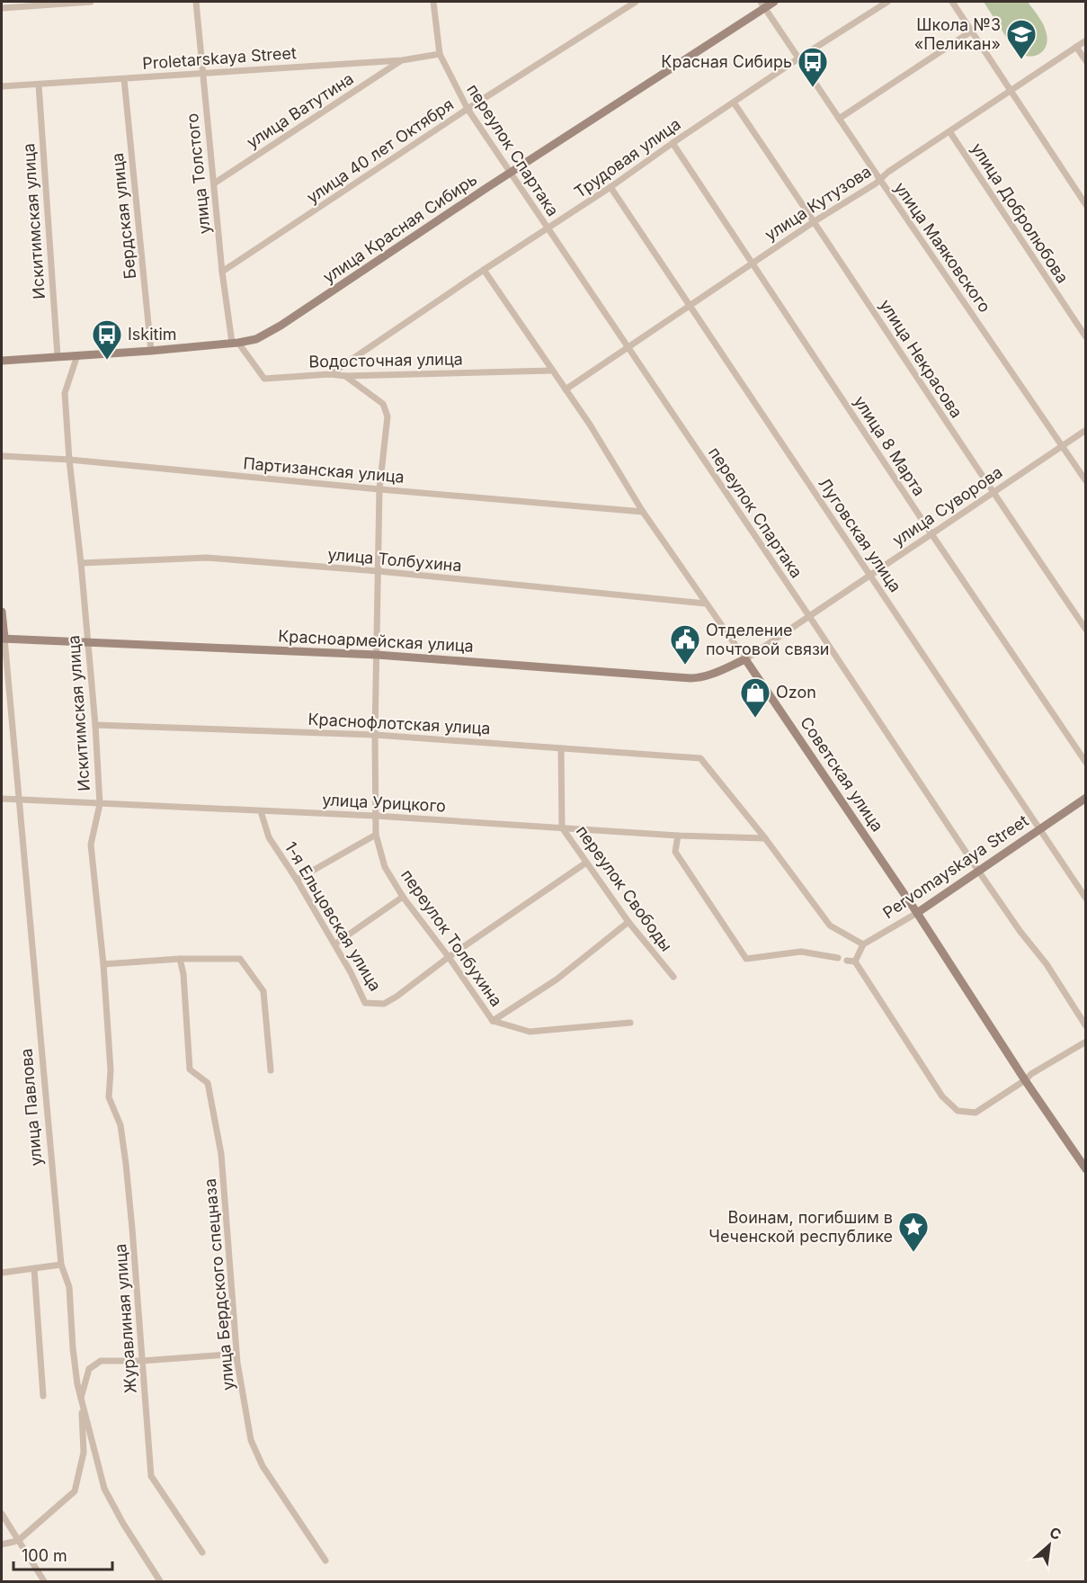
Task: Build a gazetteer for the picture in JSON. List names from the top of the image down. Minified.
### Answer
{"streets":{"street":["Proletarskaya Street","улица Ватутина","переулок Спартака","улица 40 лет Октября","Трудовая улица","улица Толстого","улица Кутузова","улица Добролюбова","Бердская улица","Искитимская улица","улица Красная Сибирь","улица Маяковского","улица Некрасова","Водосточная улица","улица 8 Марта","Партизанская улица","улица Суворова","Луговская улица","улица Толбухина","Красноармейская улица","Краснофлотская улица","Советская улица","улица Урицкого","Pervomayskaya Street","переулок Свободы","1-я Ельцовская улица","переулок Толбухина","улица Павлова","улица Бердского спецназа","Журавлиная улица"]},"crossings":[["Proletarskaya Street","улица Ватутина"],["Proletarskaya Street","переулок Спартака"],["Proletarskaya Street","улица Толстого"],["Proletarskaya Street","Бердская улица"],["Proletarskaya Street","Искитимская улица"],["улица Ватутина","улица Толстого"],["переулок Спартака","улица 40 лет Октября"],["переулок Спартака","Трудовая улица"],["переулок Спартака","улица Кутузова"],["переулок Спартака","улица Красная Сибирь"],["переулок Спартака","улица Суворова"],["переулок Спартака","Pervomayskaya Street"],["улица 40 лет Октября","улица Толстого"],["Трудовая улица","улица Маяковского"],["Трудовая улица","улица Некрасова"],["Трудовая улица","Водосточная улица"],["Трудовая улица","улица 8 Марта"],["Трудовая улица","Луговская улица"],["Трудовая улица","Советская улица"],["улица Толстого","улица Красная Сибирь"],["улица Толстого","Водосточная улица"],["улица Кутузова","улица Добролюбова"],["улица Кутузова","улица Маяковского"],["улица Кутузова","улица Некрасова"],["улица Кутузова","улица 8 Марта"],["улица Кутузова","Луговская улица"],["улица Кутузова","Советская улица"],["Бердская улица","улица Красная Сибирь"],["Искитимская улица","улица Красная Сибирь"],["Искитимская улица","Партизанская улица"],["Искитимская улица","улица Толбухина"],["Искитимская улица","Красноармейская улица"],["Искитимская улица","Краснофлотская улица"],["Искитимская улица","улица Урицкого"],["Искитимская улица","Журавлиная улица"],["улица Красная Сибирь","улица Маяковского"],["улица Красная Сибирь","Водосточная улица"],["улица Маяковского","улица Суворова"],["улица Некрасова","улица Суворова"],["Водосточная улица","Советская улица"],["Водосточная улица","переулок Толбухина"],["улица 8 Марта","улица Суворова"],["Партизанская улица","Советская улица"],["Партизанская улица","переулок Толбухина"],["улица Суворова","Луговская улица"],["улица Суворова","Красноармейская улица"],["улица Суворова","Советская улица"],["Луговская улица","Pervomayskaya Street"],["улица Толбухина","Советская улица"],["улица Толбухина","переулок Толбухина"],["Красноармейская улица","Советская улица"],["Красноармейская улица","переулок Толбухина"],["Красноармейская улица","улица Павлова"],["Краснофлотская улица","улица Урицкого"],["Краснофлотская улица","переулок Свободы"],["Краснофлотская улица","переулок Толбухина"],["Советская улица","Pervomayskaya Street"],["улица Урицкого","переулок Свободы"],["улица Урицкого","1-я Ельцовская улица"],["улица Урицкого","переулок Толбухина"],["улица Урицкого","улица Павлова"],["переулок Свободы","1-я Ельцовская улица"],["1-я Ельцовская улица","переулок Толбухина"]],"places":{"school or university":["Школа №3 «Пеликан»"],"bus stop":["Красная Сибирь","Iskitim"],"public building":["Отделение почтовой связи"],"shop":["Ozon"],"place":["Воинам, погибшим в Чеченской республике"]},"scale_bar":"100 m","north":"top right"}
